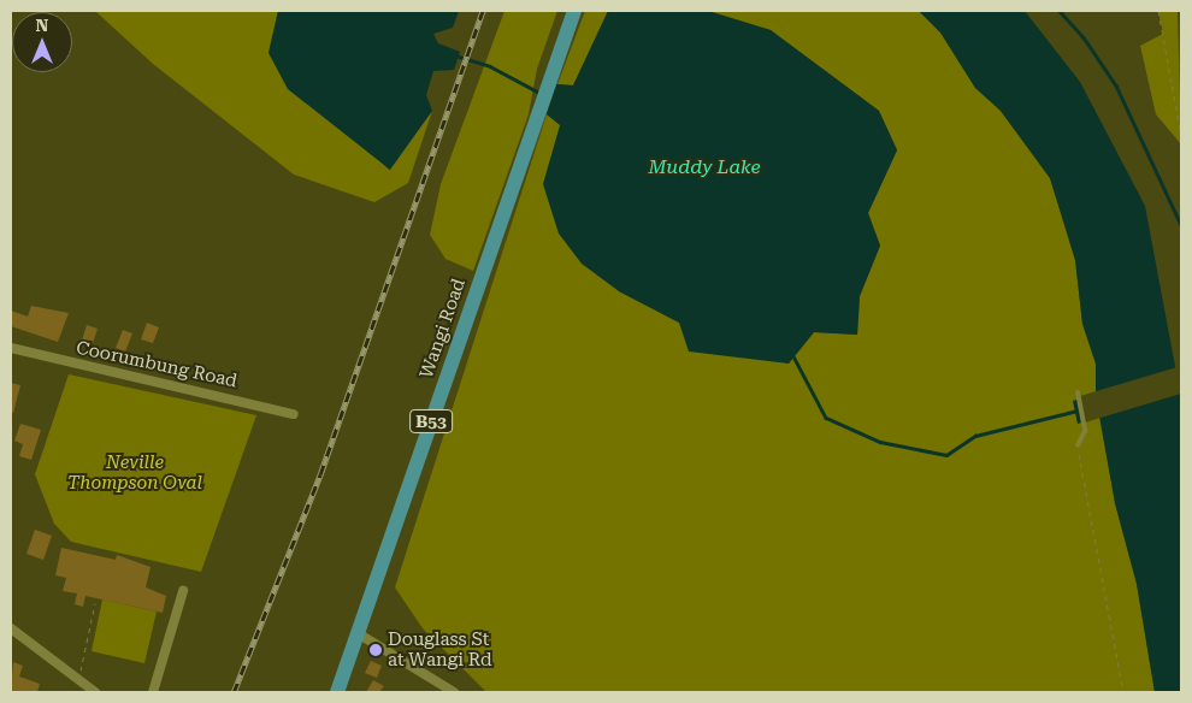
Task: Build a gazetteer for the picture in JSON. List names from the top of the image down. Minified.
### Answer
{"streets":{"main road":["Wangi Road","B53"],"street":["Coorumbung Road"]},"water":["Muddy Lake"],"parks":["Neville Thompson Oval"],"places":["Douglass St at Wangi Rd"],"north":"top"}
